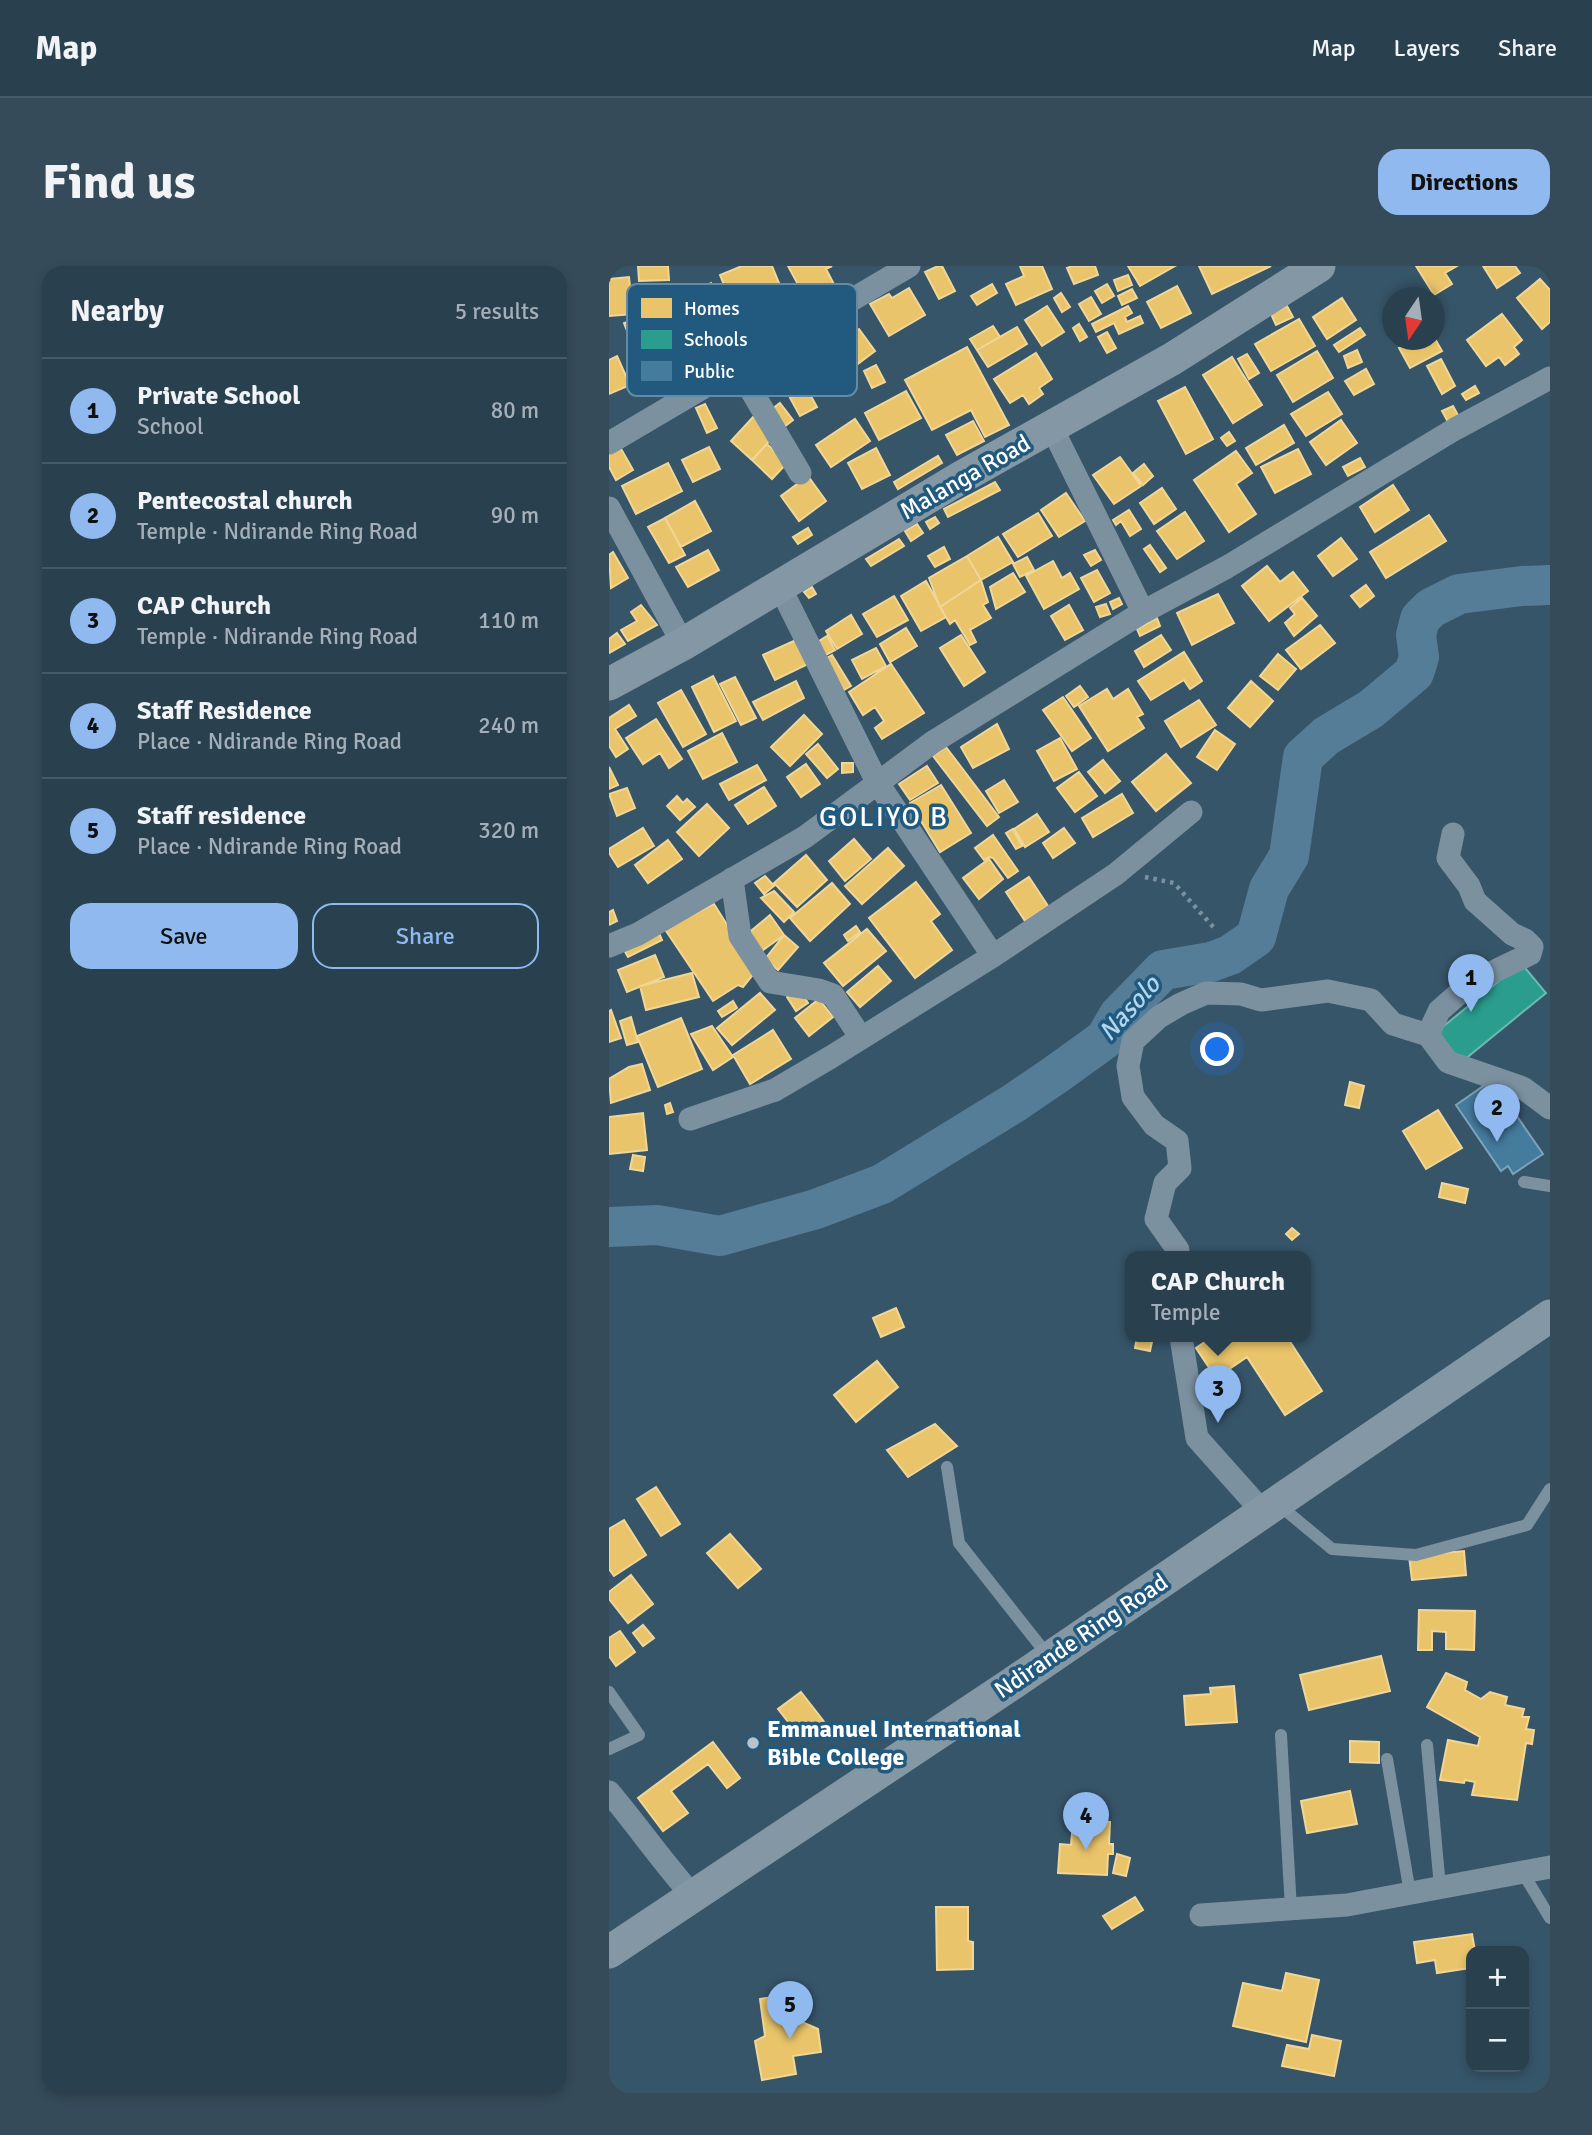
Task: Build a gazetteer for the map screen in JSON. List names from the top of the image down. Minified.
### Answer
{"streets":{"street":["Malanga Road","Ndirande Ring Road"]},"districts":["GOLIYO B"],"water":["Nasolo"],"places":["Emmanuel International Bible College"],"legend":["Homes","Schools","Public"],"north":"bottom","page":{"header":"Map","nav":["Map","Layers","Share"],"buttons":["Directions",["Save","Share"]],"title":"Find us","heading":["Nearby","5 results"],"list":[{"mark":"1","name":"Private School","note":"School","value":"80 m"},{"mark":"2","name":"Pentecostal church","note":"Temple · Ndirande Ring Road","value":"90 m"},{"mark":"3","name":"CAP Church","note":"Temple · Ndirande Ring Road","value":"110 m"},{"mark":"4","name":"Staff Residence","note":"Place · Ndirande Ring Road","value":"240 m"},{"mark":"5","name":"Staff residence","note":"Place · Ndirande Ring Road","value":"320 m"}],"pins":["1","2","3","4","5"],"popup":["CAP Church","Temple"],"map_buttons":["+","−"]}}
